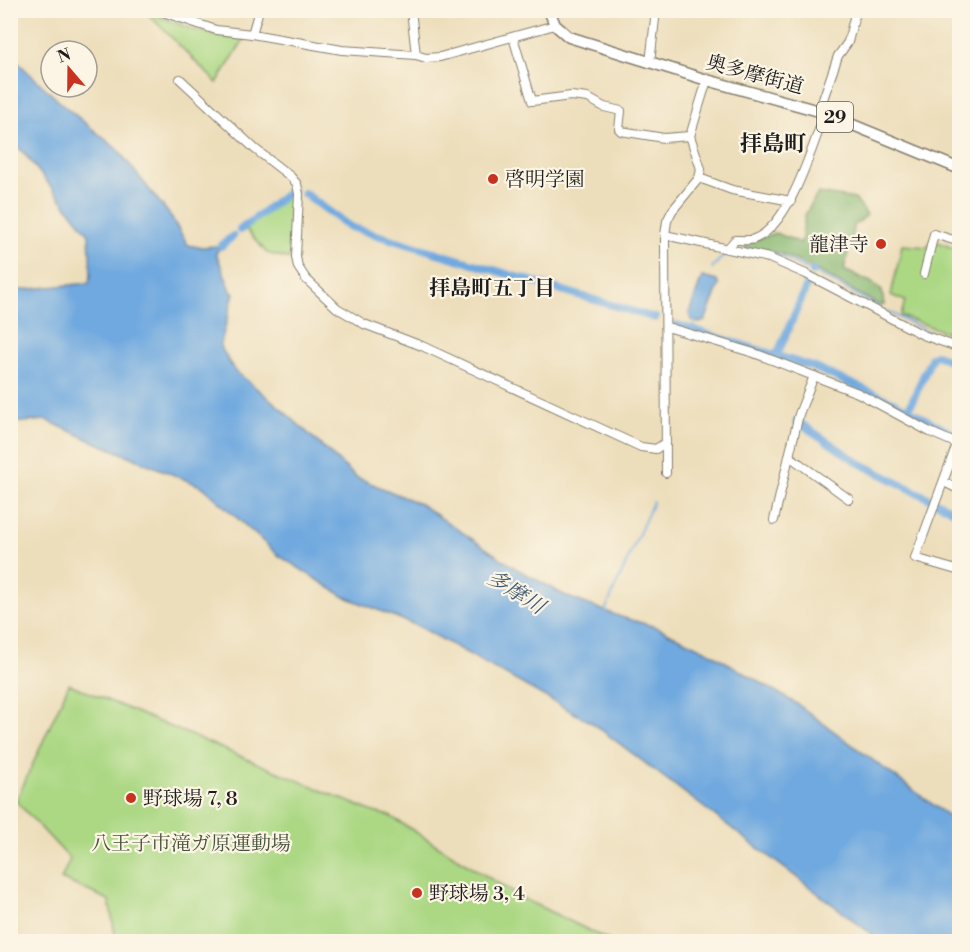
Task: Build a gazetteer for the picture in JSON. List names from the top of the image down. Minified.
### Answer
{"streets":{"main road":["奥多摩街道","29"]},"districts":["拝島町","拝島町五丁目"],"water":["多摩川"],"parks":["八王子市滝ガ原運動場"],"places":["啓明学園","龍津寺","野球場 7, 8","野球場 3, 4"],"north":"top"}
